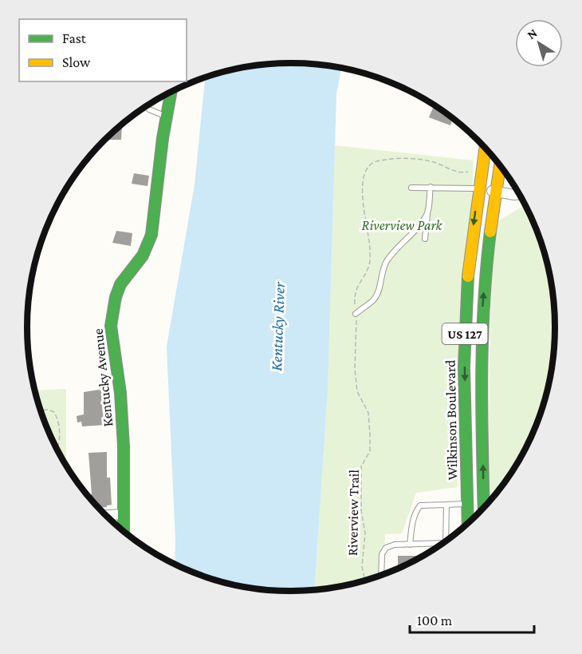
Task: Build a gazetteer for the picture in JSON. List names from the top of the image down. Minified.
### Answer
{"streets":{"main road":["US 127","Kentucky Avenue","Wilkinson Boulevard"],"path":["Riverview Trail"]},"water":["Kentucky River"],"parks":["Riverview Park"],"legend":["Fast","Slow"],"scale_bar":"100 m","north":"top left"}
